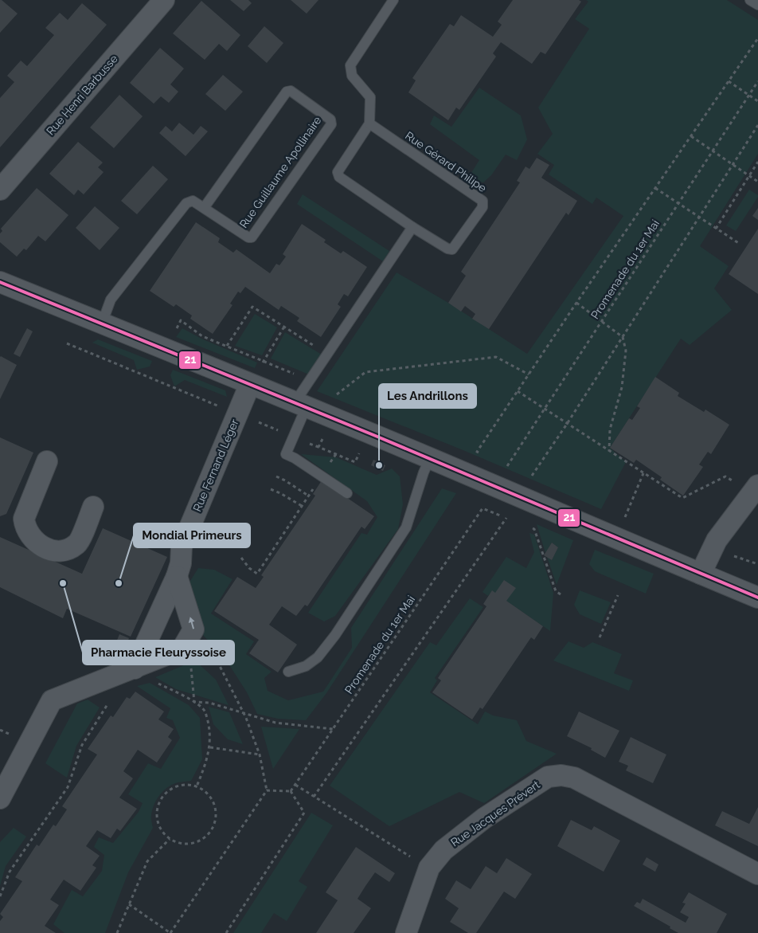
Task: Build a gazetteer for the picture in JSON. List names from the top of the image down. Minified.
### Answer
{"streets":{"street":["Rue Henri Barbusse","Rue Fernand Léger","Rue Jacques Prévert"],"lane":["Rue Gérard Philipe","Rue Guillaume Apollinaire"],"path":["Promenade du 1er Mai"]},"places":["Les Andrillons","Pharmacie Fleuryssoise","Mondial Primeurs"],"lines":["transit line 21"]}
